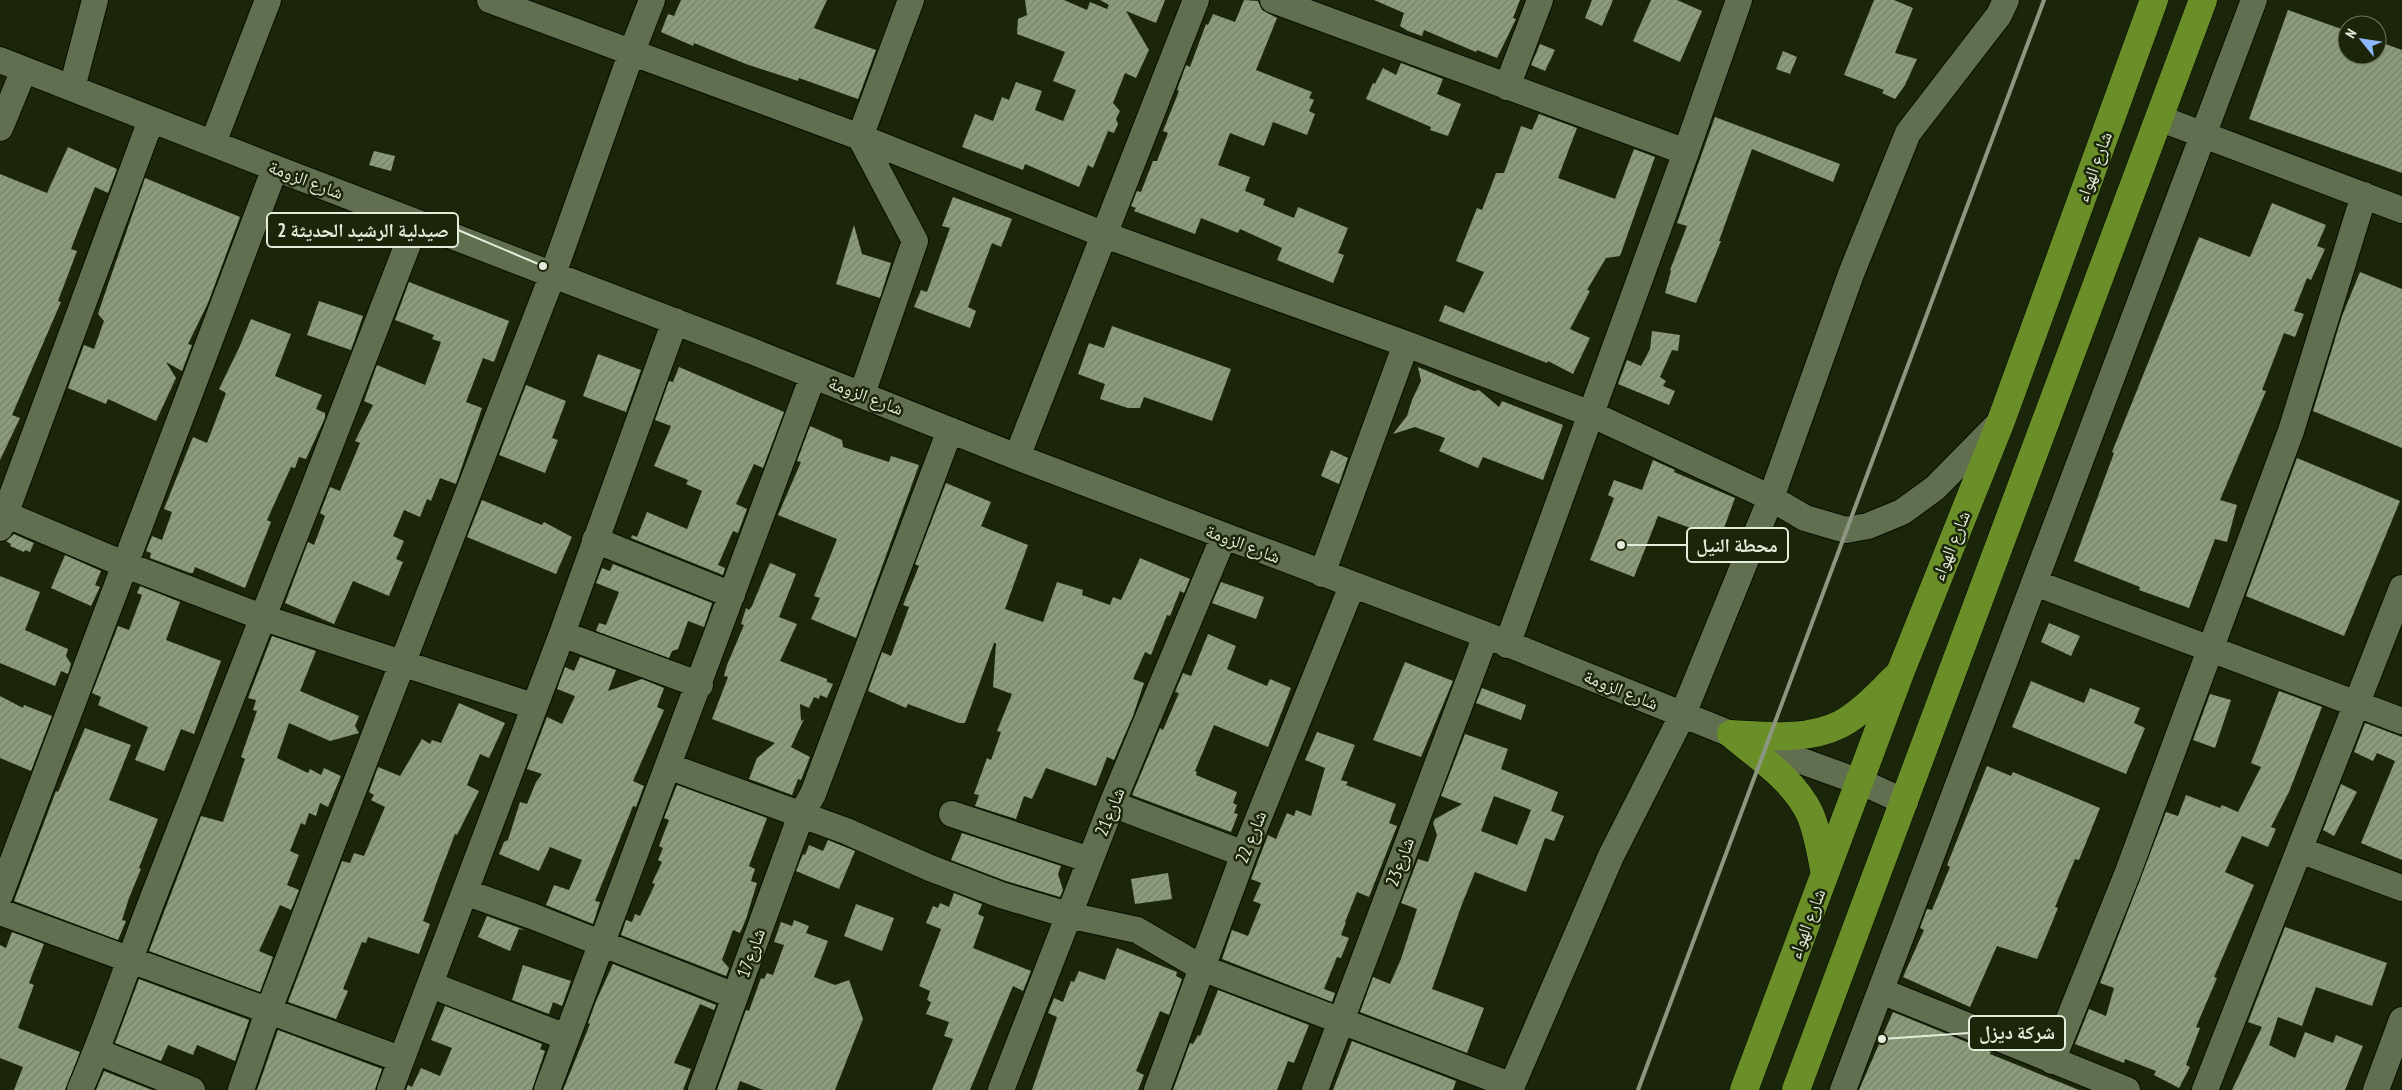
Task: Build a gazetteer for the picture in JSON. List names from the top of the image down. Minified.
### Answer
{"streets":{"highway":["شارع الهواء"],"street":["شارع الزومة","شارع21","شارع 22","شارع23","شارع17"]},"crossings":[["شارع الهواء","شارع الزومة"],["شارع الزومة","شارع21"],["شارع الزومة","شارع 22"],["شارع الزومة","شارع23"],["شارع الزومة","شارع17"]],"places":["صيدلية الرشيد الحديثة 2","محطة النيل","شركة ديزل"],"north":"top left"}
